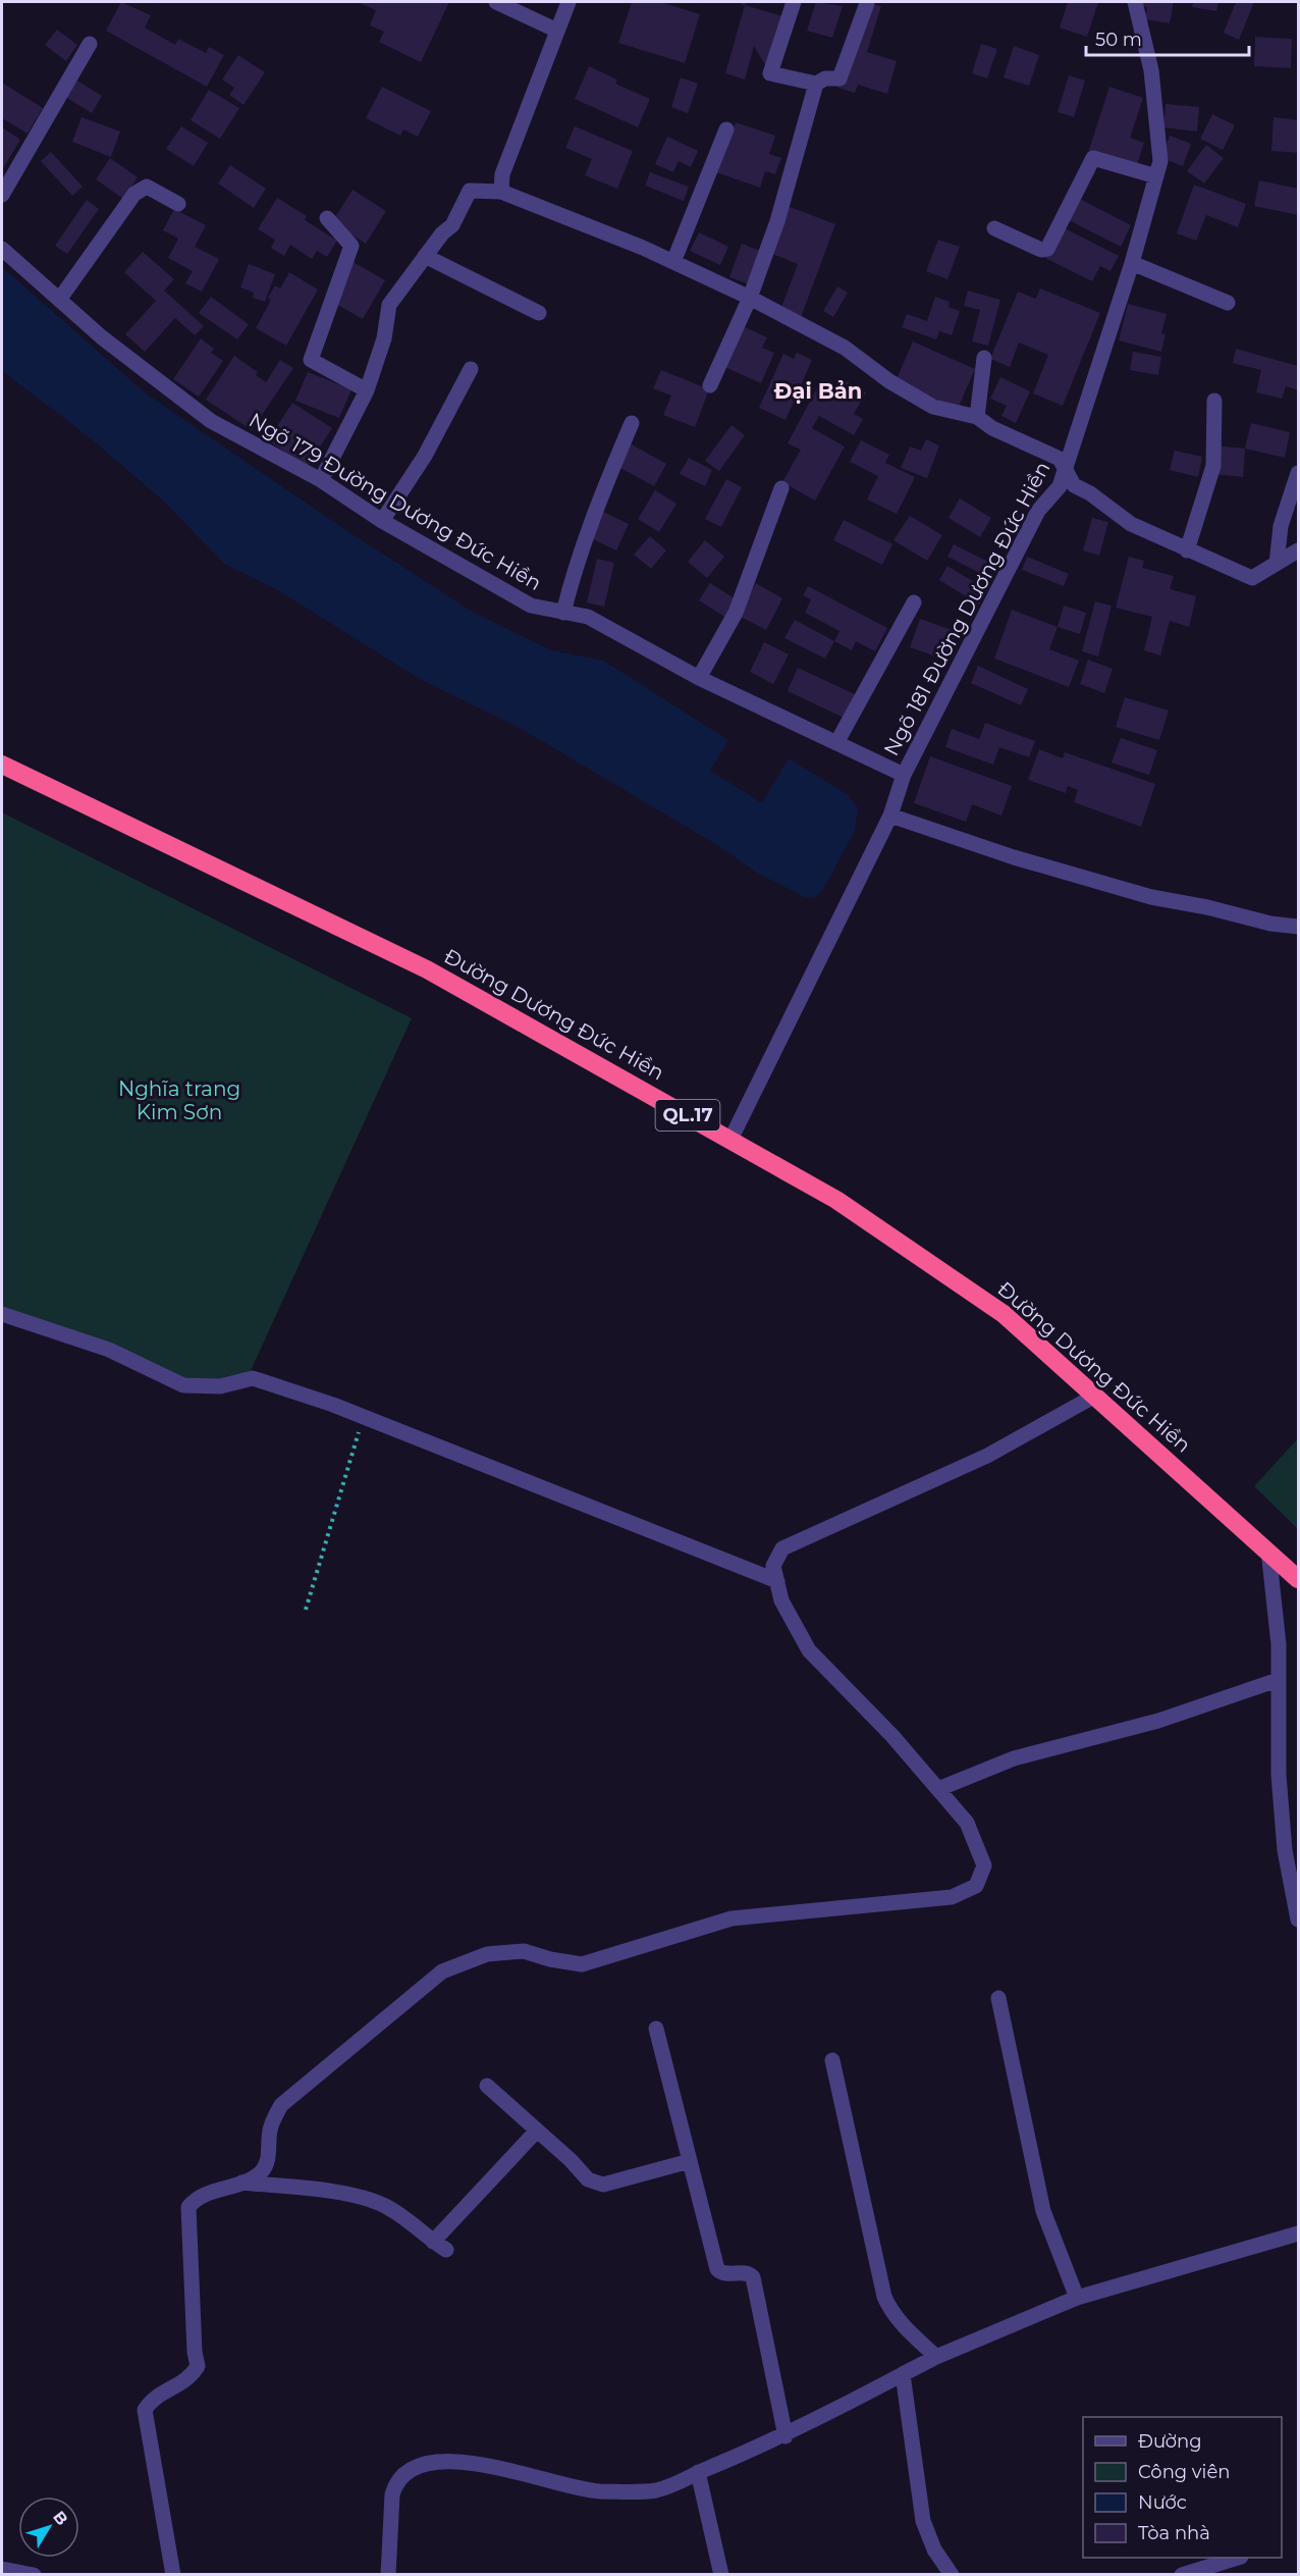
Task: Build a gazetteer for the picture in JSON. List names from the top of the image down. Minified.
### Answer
{"streets":{"highway":["Đường Dương Đức Hiền","QL.17"],"street":["Ngõ 179 Đường Dương Đức Hiền","Ngõ 181 Đường Dương Đức Hiền"]},"crossings":[["Ngõ 179 Đường Dương Đức Hiền","Ngõ 181 Đường Dương Đức Hiền"],["Ngõ 181 Đường Dương Đức Hiền","Đường Dương Đức Hiền"]],"districts":["Đại Bản"],"parks":["Nghĩa trang Kim Sơn"],"legend":["Đường","Công viên","Nước","Tòa nhà"],"scale_bar":"50 m","north":"top right"}
